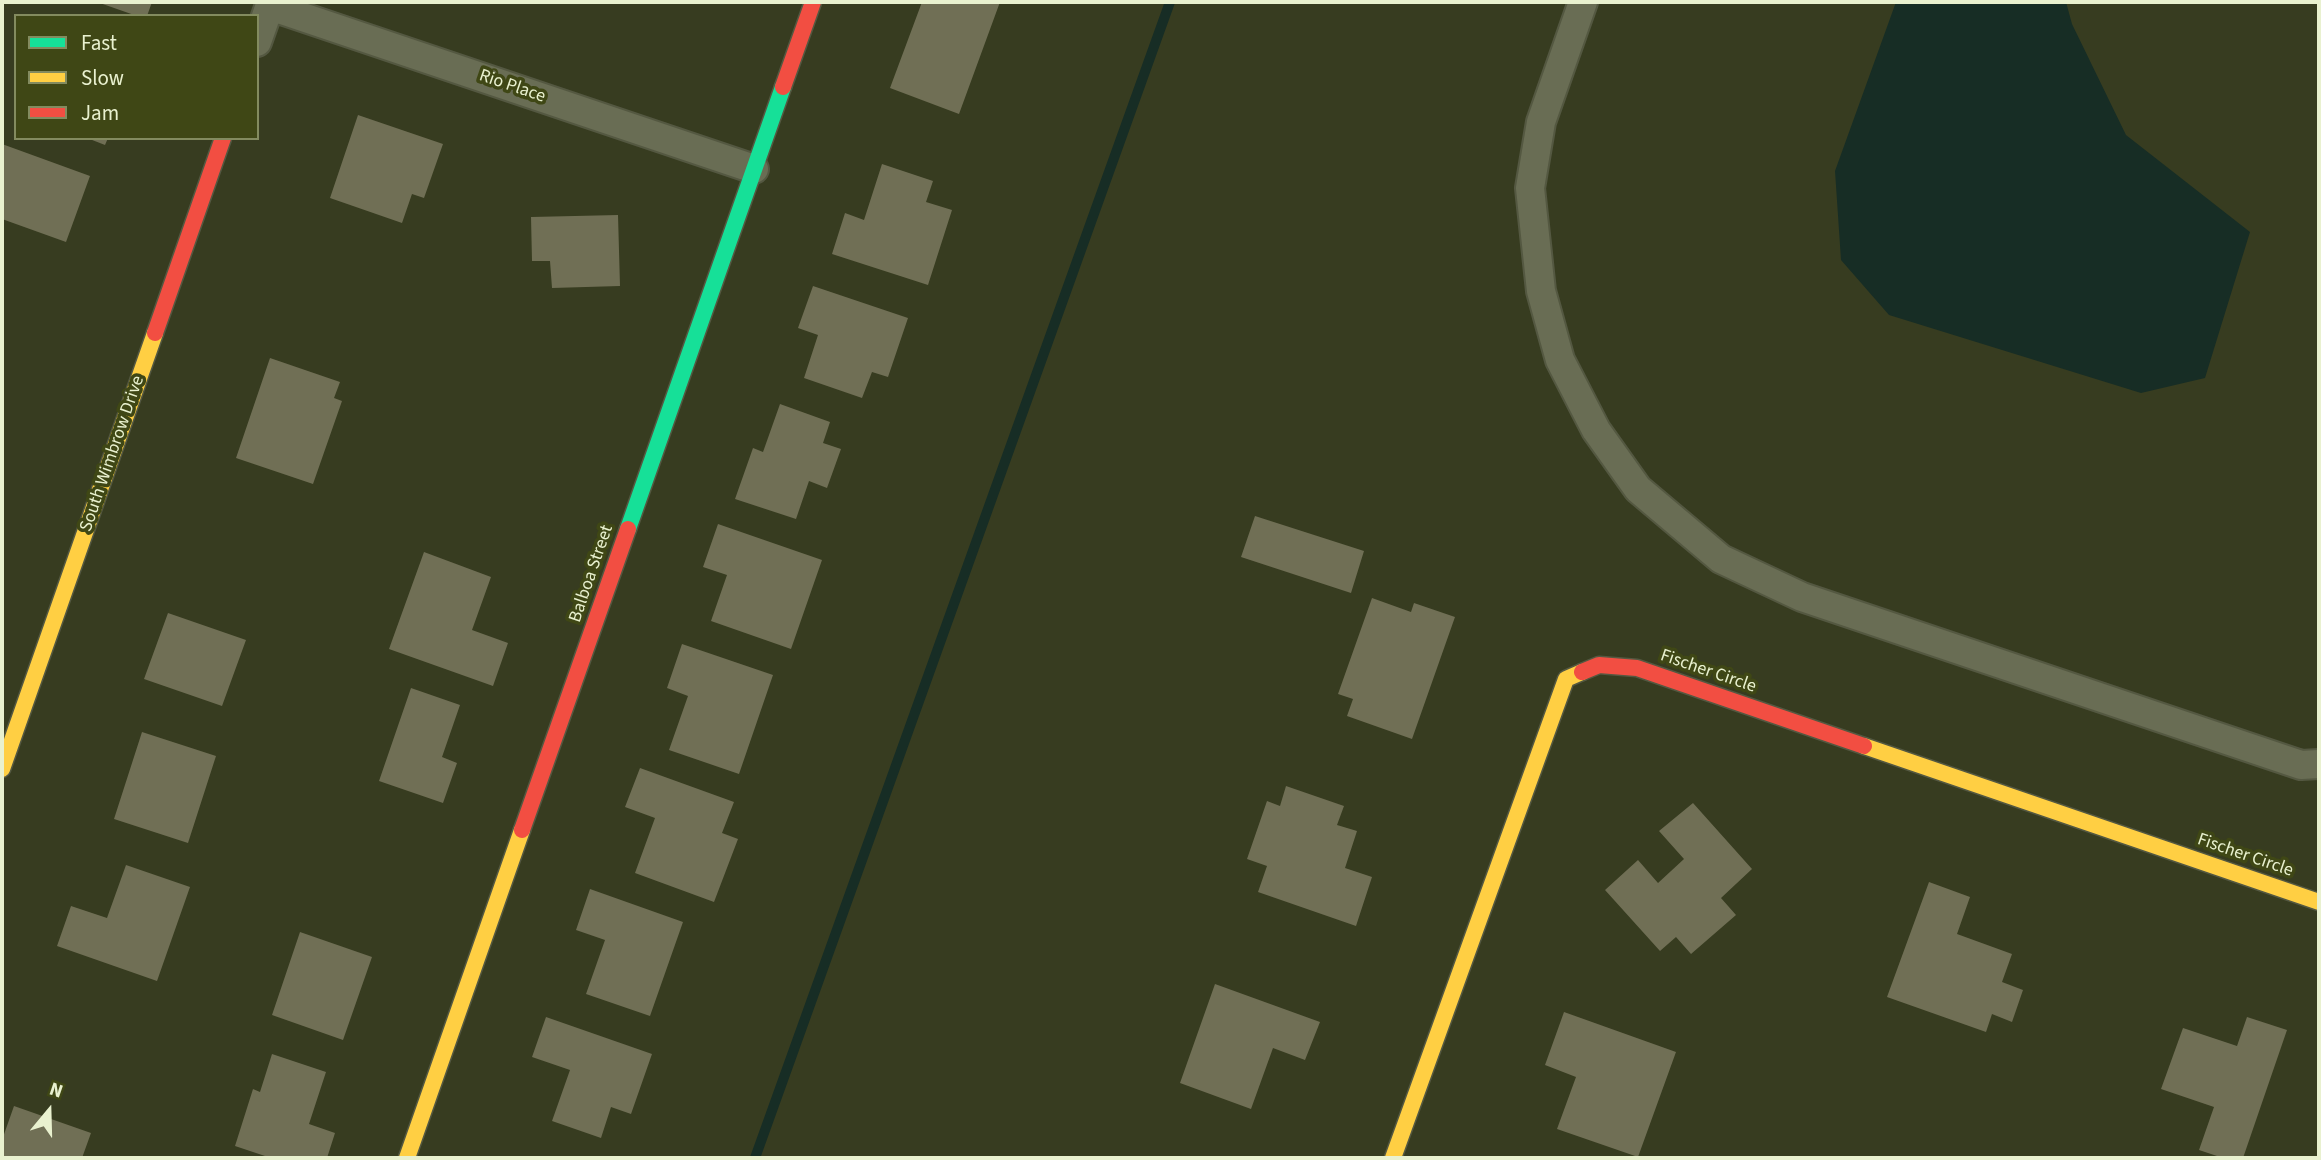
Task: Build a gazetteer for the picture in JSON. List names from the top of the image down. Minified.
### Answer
{"streets":{"street":["Rio Place","South Wimbrow Drive","Balboa Street","Fischer Circle"]},"crossings":[["Rio Place","Balboa Street"]],"legend":["Fast","Slow","Jam"],"north":"top"}
